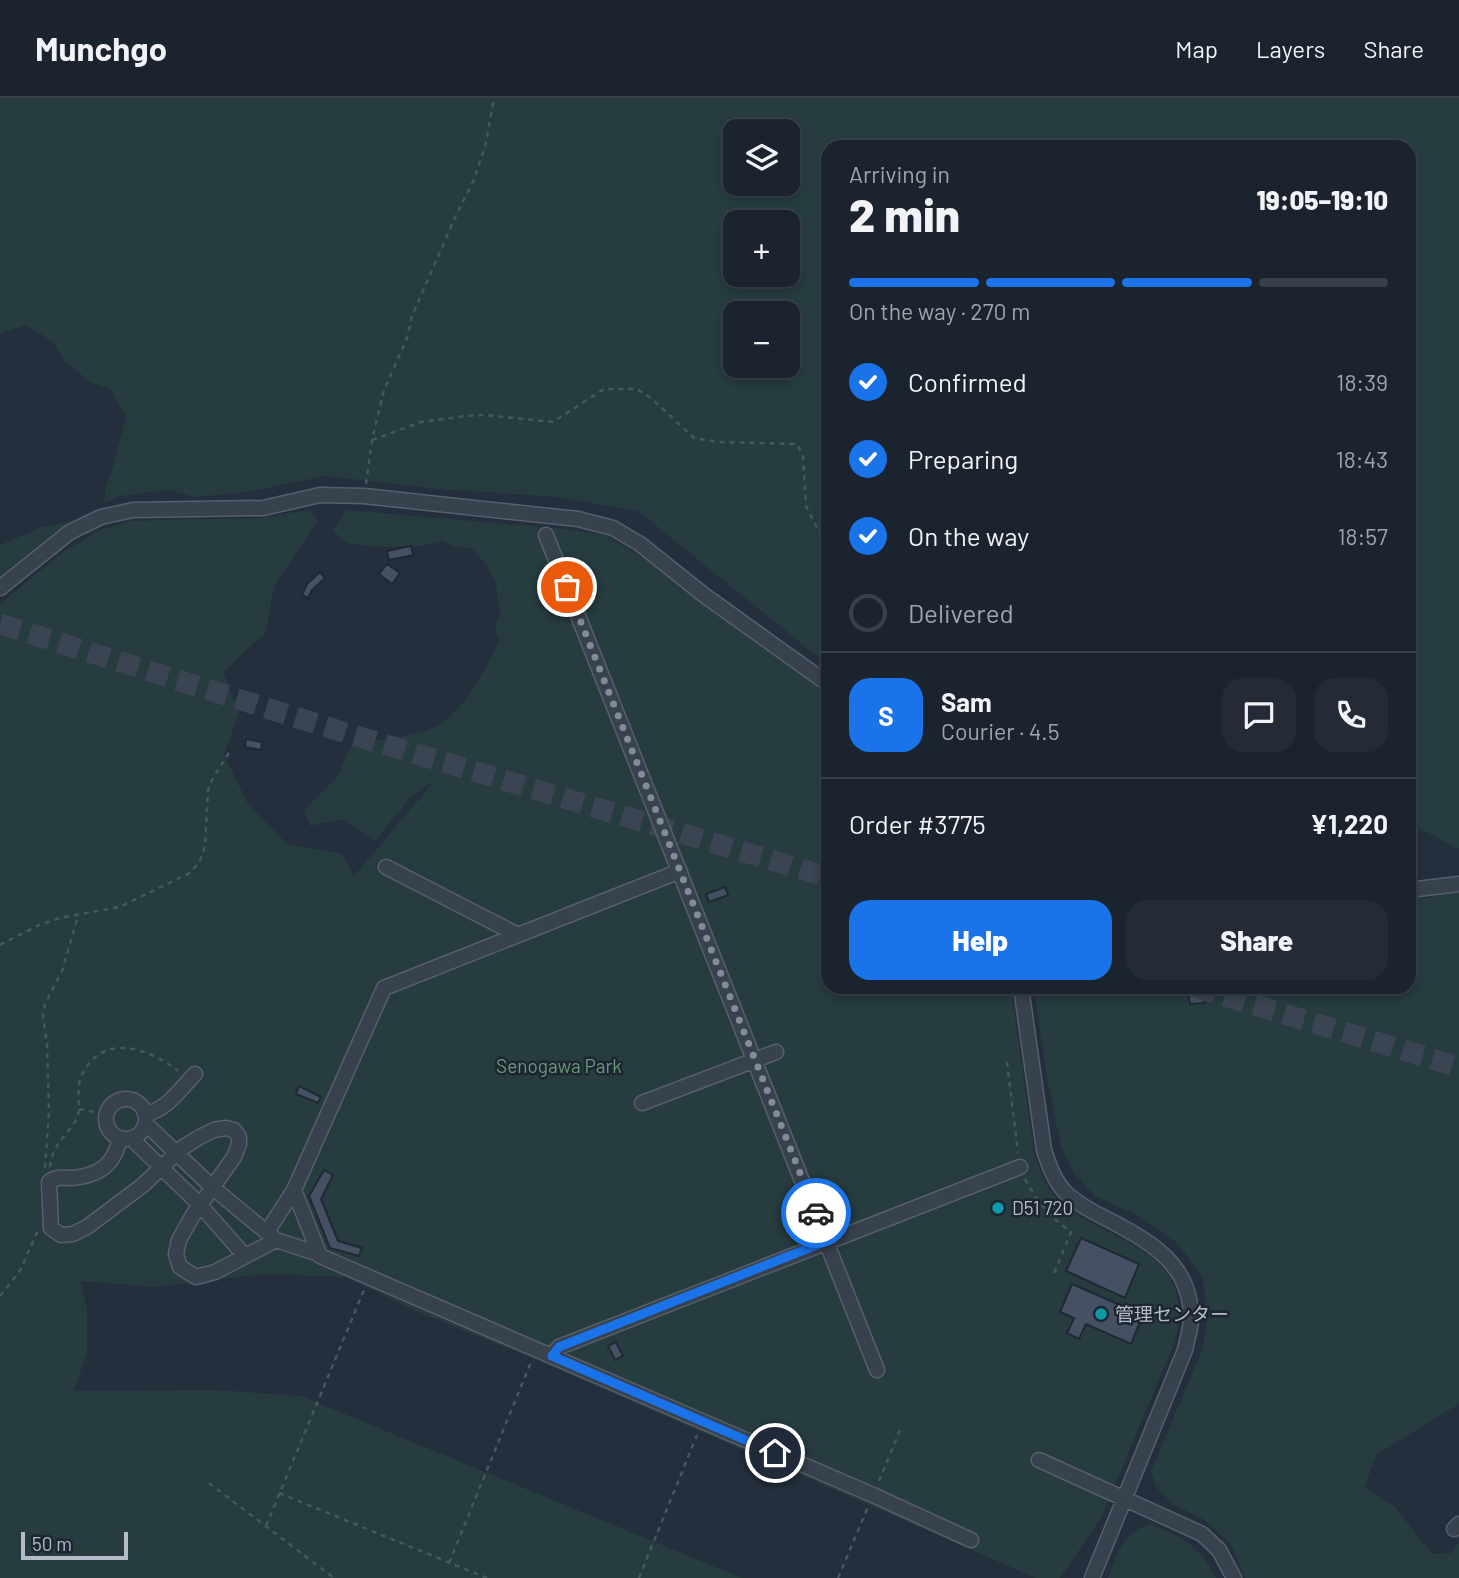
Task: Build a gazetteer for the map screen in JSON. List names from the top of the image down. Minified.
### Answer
{"parks":["Senogawa Park"],"places":["D51 720","管理センター"],"scale_bar":"50 m","page":{"header":"Munchgo","nav":["Map","Layers","Share"],"map_buttons":["+","−"],"heading":["2 min","Arriving in","19:05–19:10"],"panel":["Sam","Courier · 4.5","Order #3775","¥1,220"],"bar":"On the way · 270 m","list":[["Confirmed","18:39"],["Preparing","18:43"],["On the way","18:57"],"Delivered"],"round":"S","buttons":["Help","Share"],"scale":"50 m"}}
